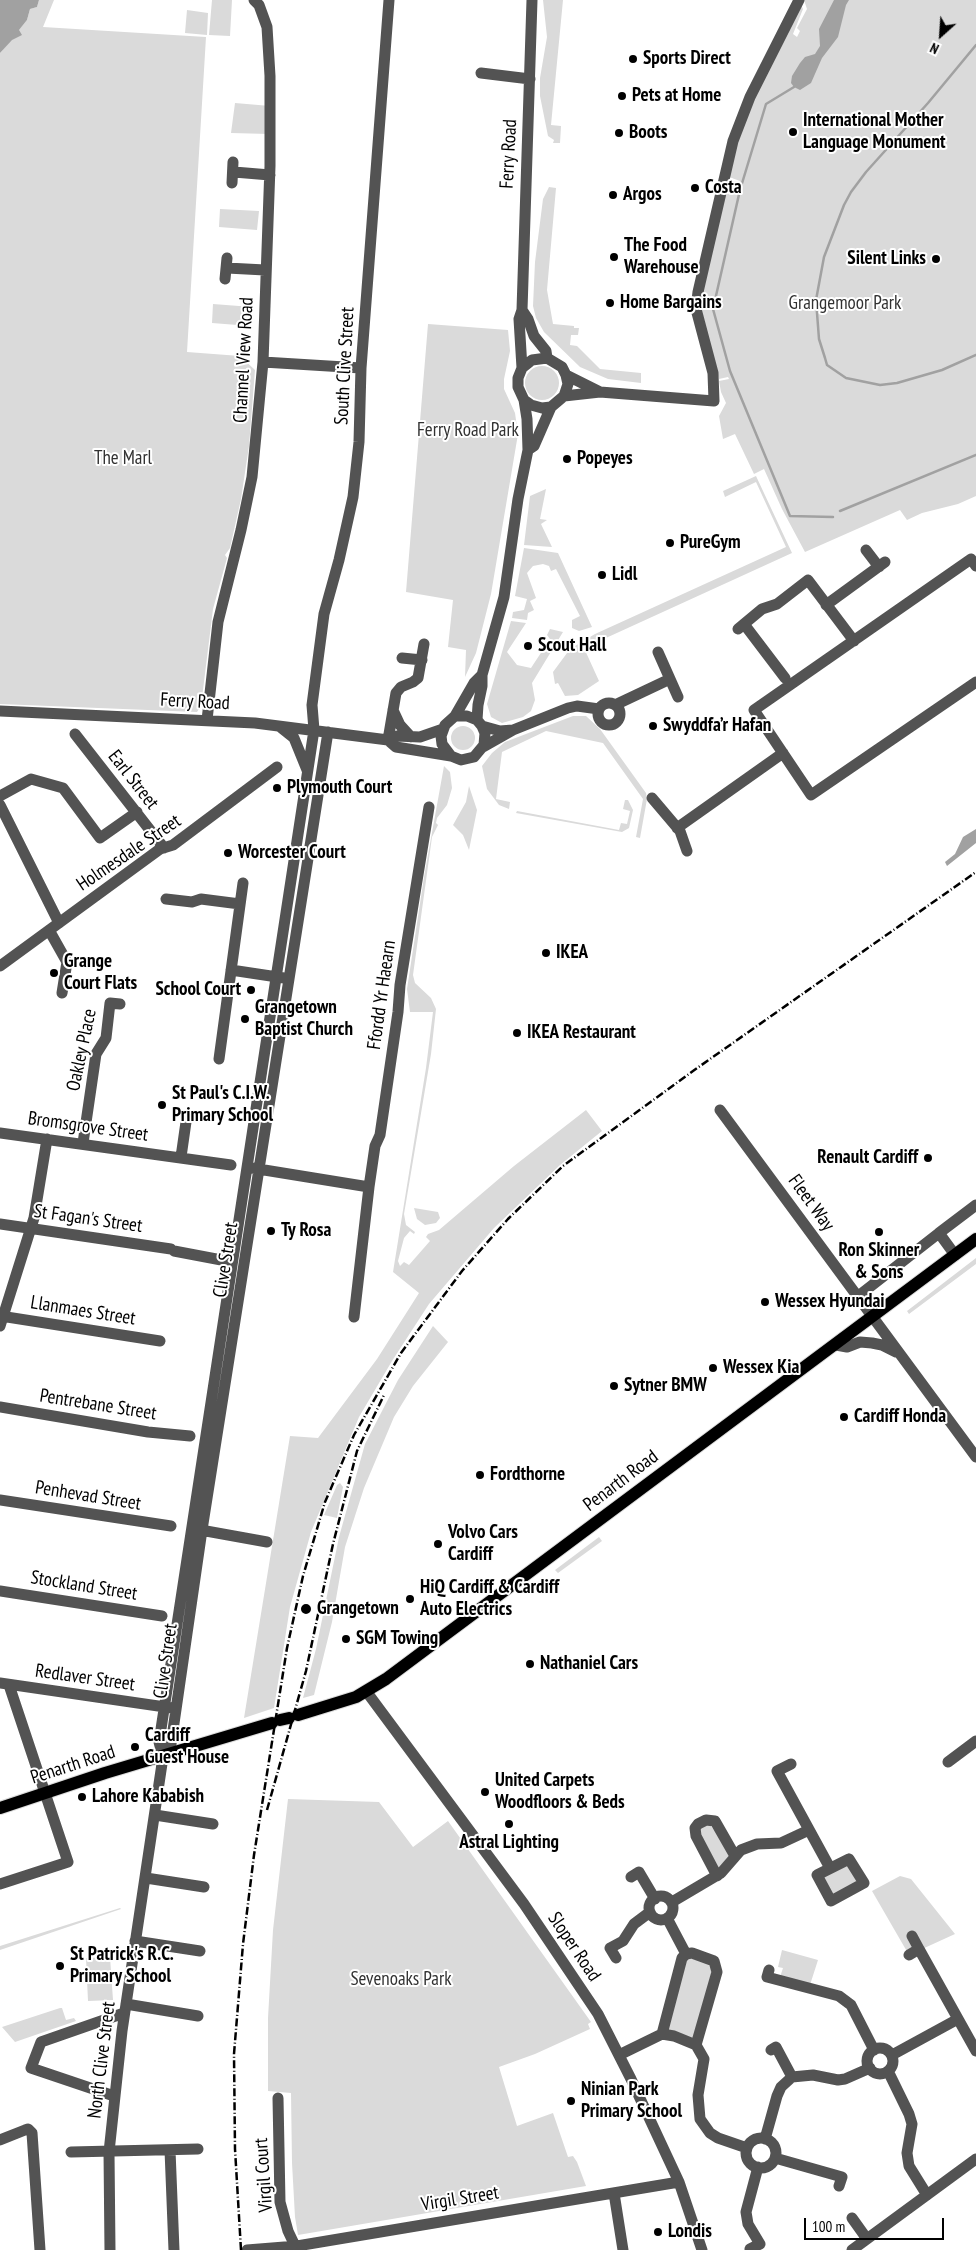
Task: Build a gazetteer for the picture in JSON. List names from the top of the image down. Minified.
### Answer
{"streets":{"main road":["Penarth Road"],"street":["Ferry Road","Channel View Road","South Clive Street","Earl Street","Holmesdale Street","Ffordd Yr Haearn","Oakley Place","Bromsgrove Street","Fleet Way","St Fagan's Street","Clive Street","Llanmaes Street","Pentrebane Street","Penhevad Street","Stockland Street","Redlaver Street","Sloper Road","North Clive Street","Virgil Court","Virgil Street"]},"crossings":[["Ferry Road","Channel View Road"],["Ferry Road","South Clive Street"],["Ferry Road","Clive Street"],["South Clive Street","Clive Street"],["Earl Street","Holmesdale Street"],["Oakley Place","Bromsgrove Street"],["Fleet Way","Penarth Road"],["St Fagan's Street","Clive Street"],["Clive Street","Penarth Road"],["Clive Street","Redlaver Street"],["Clive Street","North Clive Street"],["Penarth Road","Sloper Road"],["Penarth Road","North Clive Street"],["Sloper Road","Virgil Street"],["Virgil Court","Virgil Street"]],"parks":["Grangemoor Park","Ferry Road Park","The Marl","Sevenoaks Park"],"places":["Sports Direct","Pets at Home","International Mother Language Monument","Boots","Costa","Argos","The Food Warehouse","Silent Links","Home Bargains","Popeyes","PureGym","Lidl","Scout Hall","Swyddfa’r Hafan","Plymouth Court","Worcester Court","IKEA","Grange Court Flats","School Court","Grangetown Baptist Church","IKEA Restaurant","St Paul's C.I.W. Primary School","Renault Cardiff","Ty Rosa","Ron Skinner & Sons","Wessex Hyundai","Wessex Kia","Sytner BMW","Cardiff Honda","Fordthorne","Volvo Cars Cardiff","HiQ Cardiff & Cardiff Auto Electrics","Grangetown","SGM Towing","Nathaniel Cars","Cardiff Guest House","United Carpets Woodfloors & Beds","Lahore Kababish","Astral Lighting","St Patrick's R.C. Primary School","Ninian Park Primary School","Londis"],"scale_bar":"100 m","north":"bottom left"}
